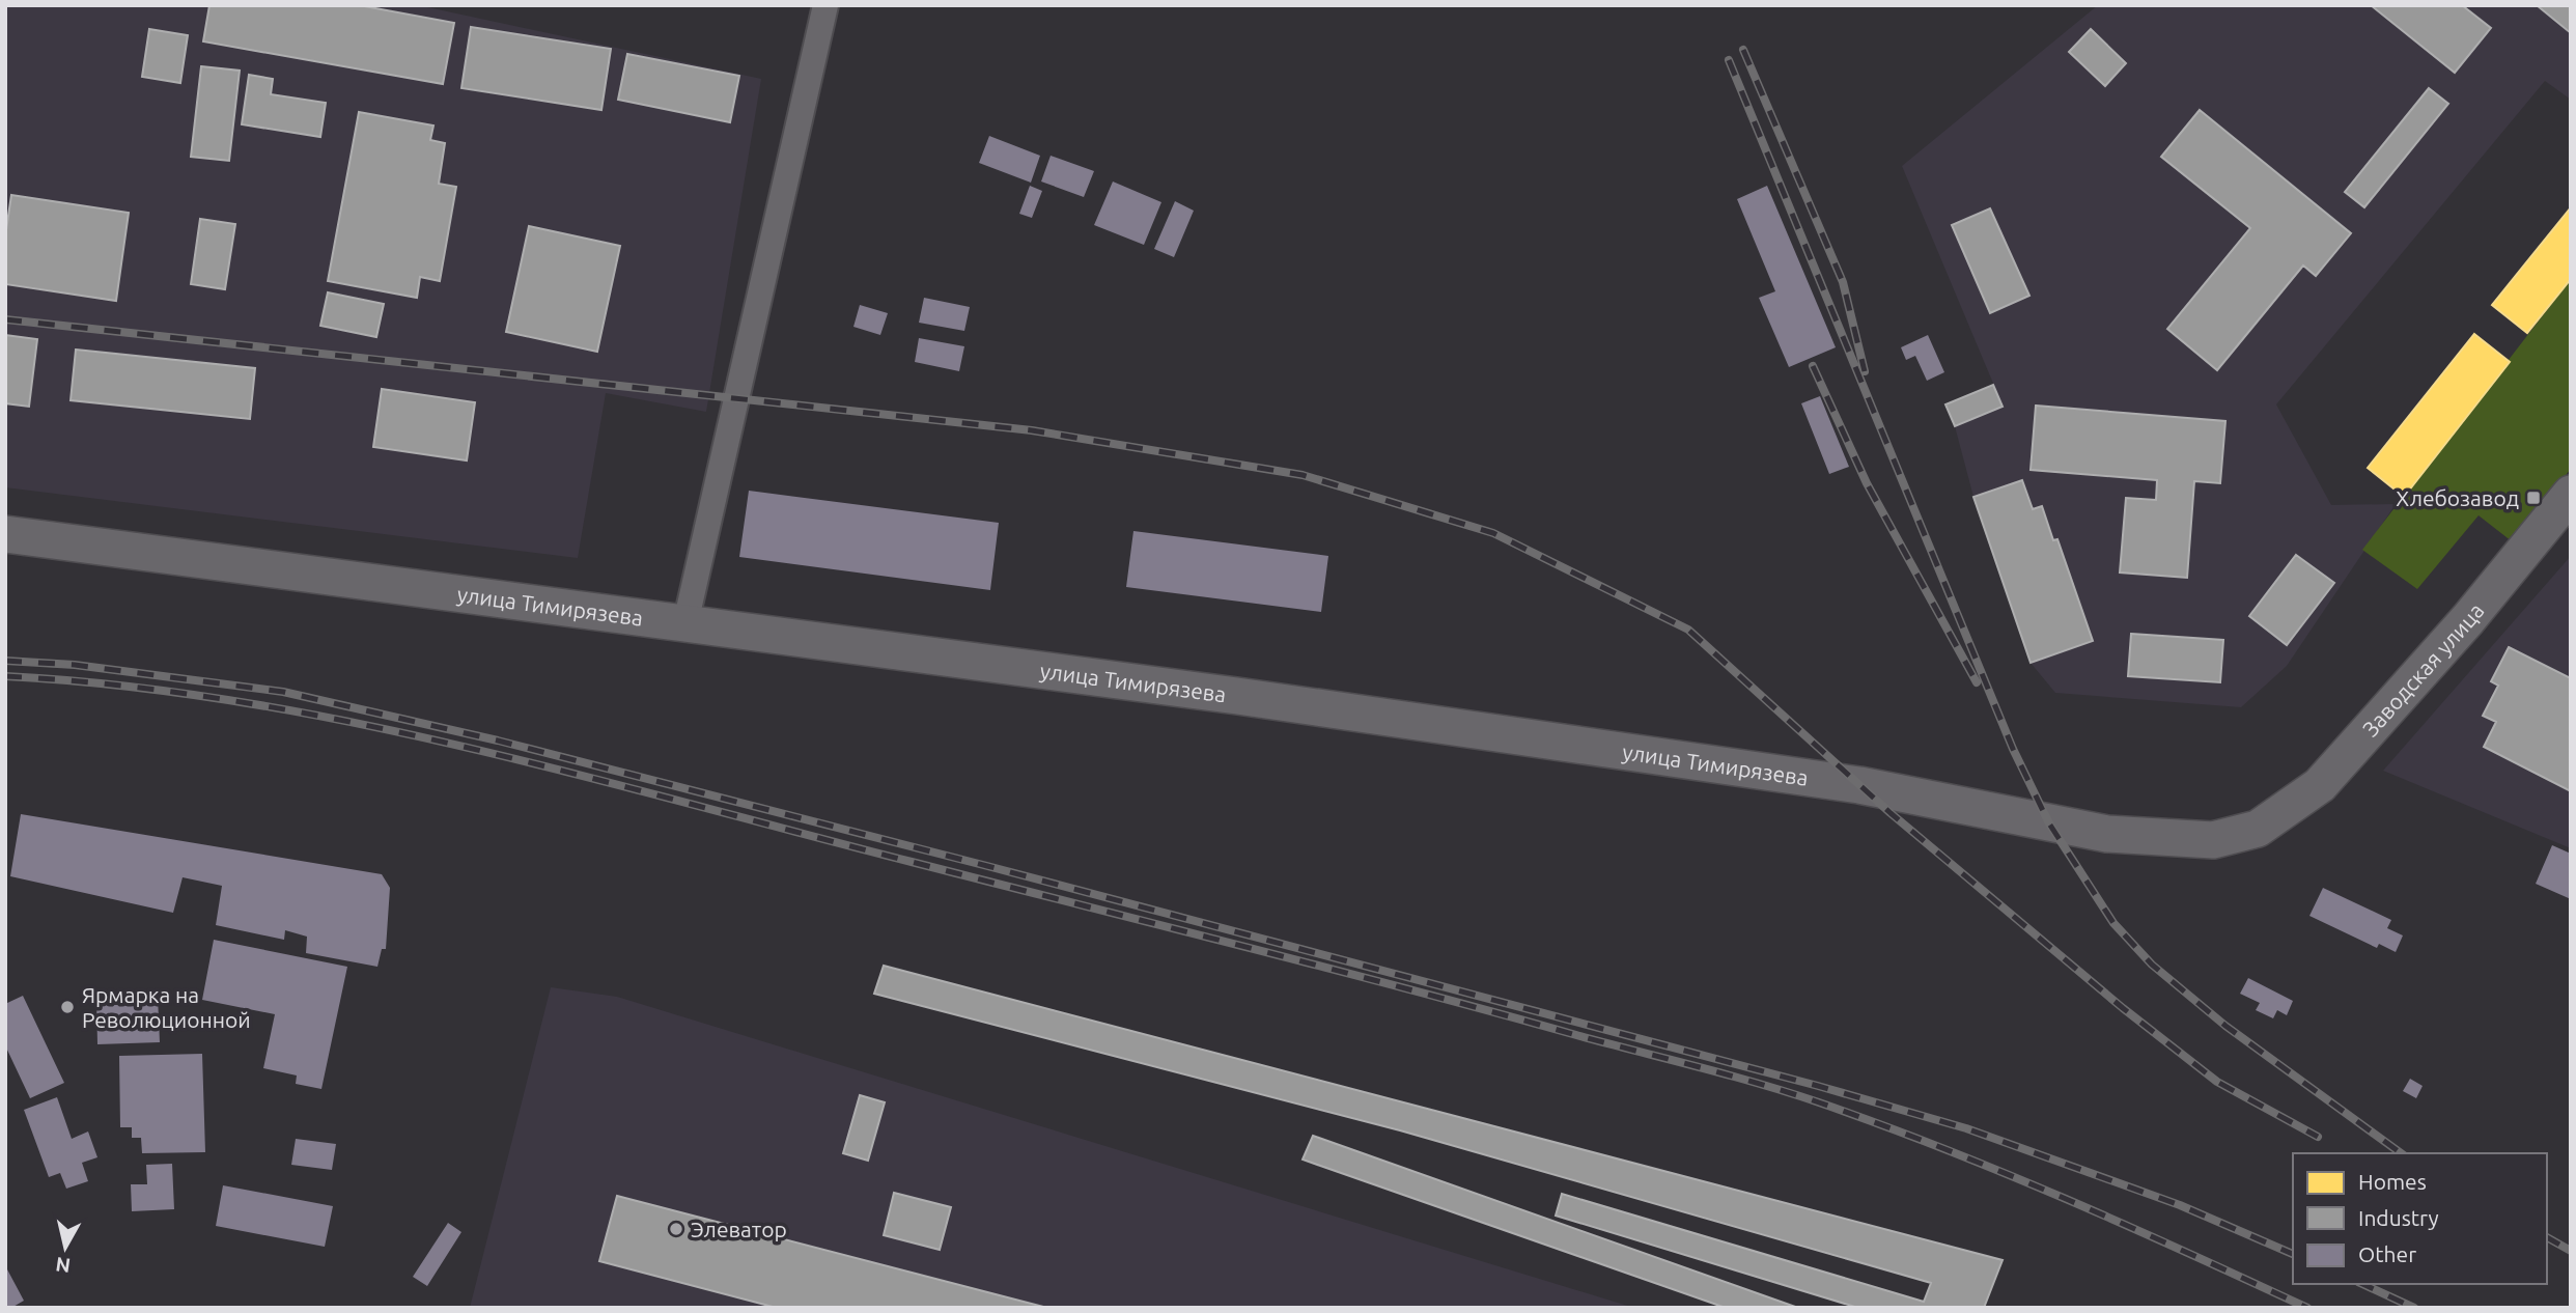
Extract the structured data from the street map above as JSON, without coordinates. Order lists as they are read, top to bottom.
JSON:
{
  "streets": {
    "main road": ["улица Тимирязева", "Заводская улица"]
  },
  "crossings": [
    ["улица Тимирязева", "Заводская улица"]
  ],
  "places": {
    "transit": ["Хлебозавод"],
    "other": ["Ярмарка на Революционной", "Элеватор"]
  },
  "legend": ["Homes", "Industry", "Other"],
  "north": "bottom"
}
